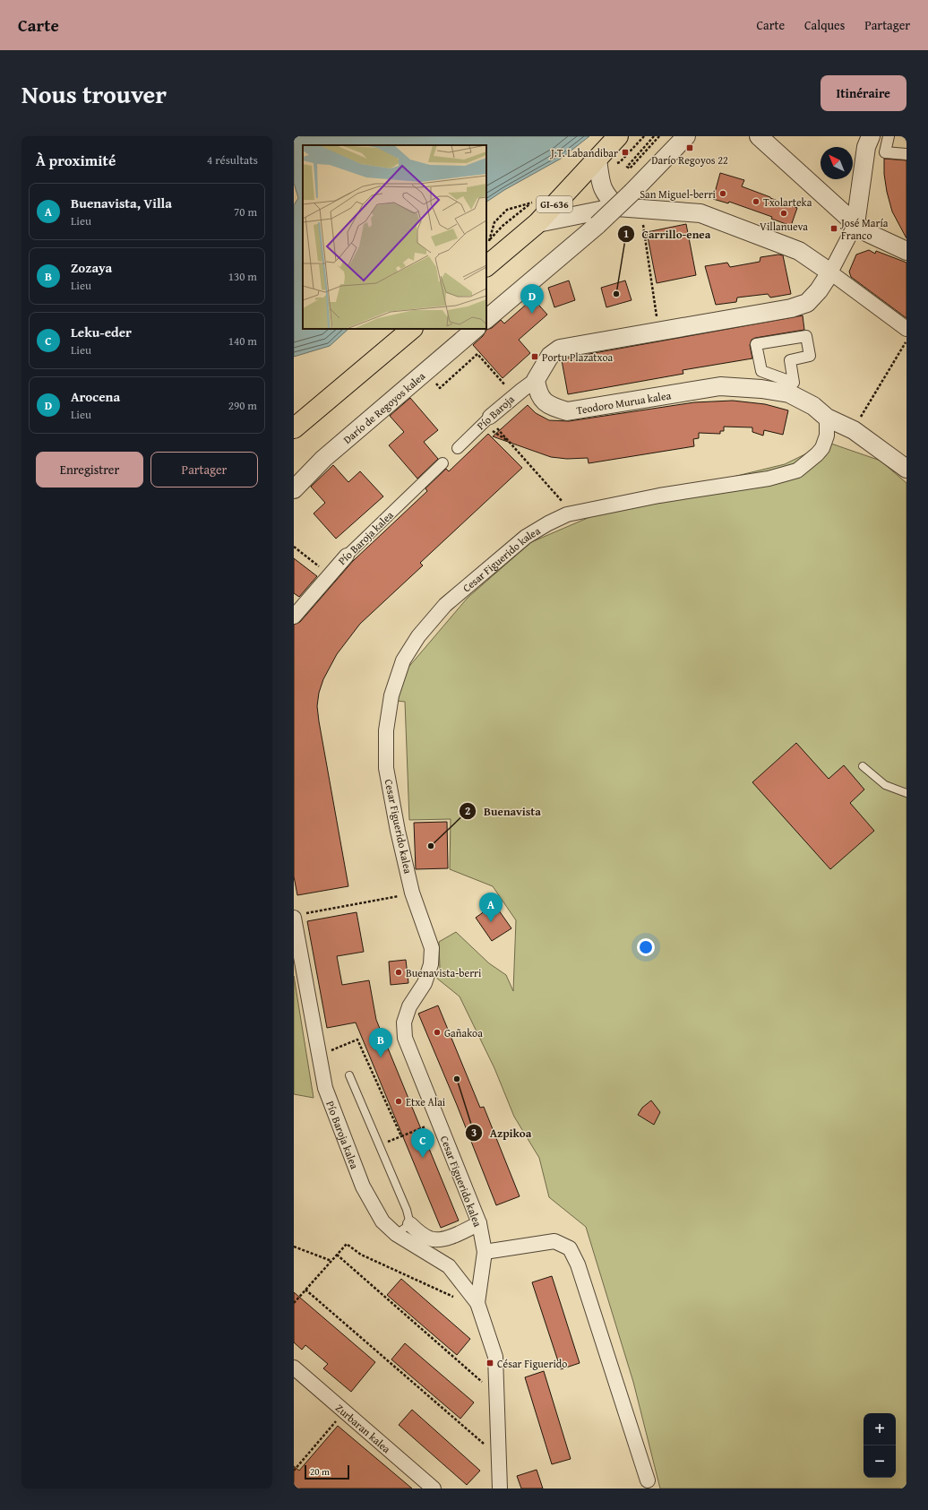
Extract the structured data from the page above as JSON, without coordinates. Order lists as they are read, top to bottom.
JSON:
{
  "streets": {
    "main road": ["GI-636"],
    "street": [
      "Teodoro Murua kalea",
      "Darío de Regoyos kalea",
      "Pío Baroja",
      "Pío Baroja kalea",
      "Cesar Figuerido kalea",
      "Zurbaran kalea"
    ]
  },
  "crossings": [
    ["Teodoro Murua kalea", "Pío Baroja"],
    ["Teodoro Murua kalea", "Cesar Figuerido kalea"],
    ["Pío Baroja kalea", "Cesar Figuerido kalea"]
  ],
  "places": {
    "transit": [
      "Darío Regoyos 22",
      "J.T. Labandibar",
      "José María Franco",
      "Portu Plazatxoa",
      "César Figuerido"
    ],
    "other": [
      "San Miguel-berri",
      "Txolarteka",
      "Villanueva",
      "Carrillo-enea",
      "Buenavista",
      "Buenavista-berri",
      "Gañakoa",
      "Azpikoa",
      "Etxe Alai"
    ]
  },
  "scale_bar": "20 m",
  "north": "top left",
  "page": {
    "header": "Carte",
    "nav": ["Carte", "Calques", "Partager"],
    "title": "Nous trouver",
    "buttons": [
      "Itinéraire",
      ["Enregistrer", "Partager"]
    ],
    "heading": ["À proximité", "4 résultats"],
    "list": [
      {
        "mark": "A",
        "name": "Buenavista, Villa",
        "note": "Lieu",
        "value": "70 m"
      },
      {
        "mark": "B",
        "name": "Zozaya",
        "note": "Lieu",
        "value": "130 m"
      },
      {
        "mark": "C",
        "name": "Leku-eder",
        "note": "Lieu",
        "value": "140 m"
      },
      {
        "mark": "D",
        "name": "Arocena",
        "note": "Lieu",
        "value": "290 m"
      }
    ],
    "pins": [
      "D",
      "A",
      "B",
      "C"
    ],
    "map_buttons": ["+", "−"],
    "scale": "20 m"
  }
}
